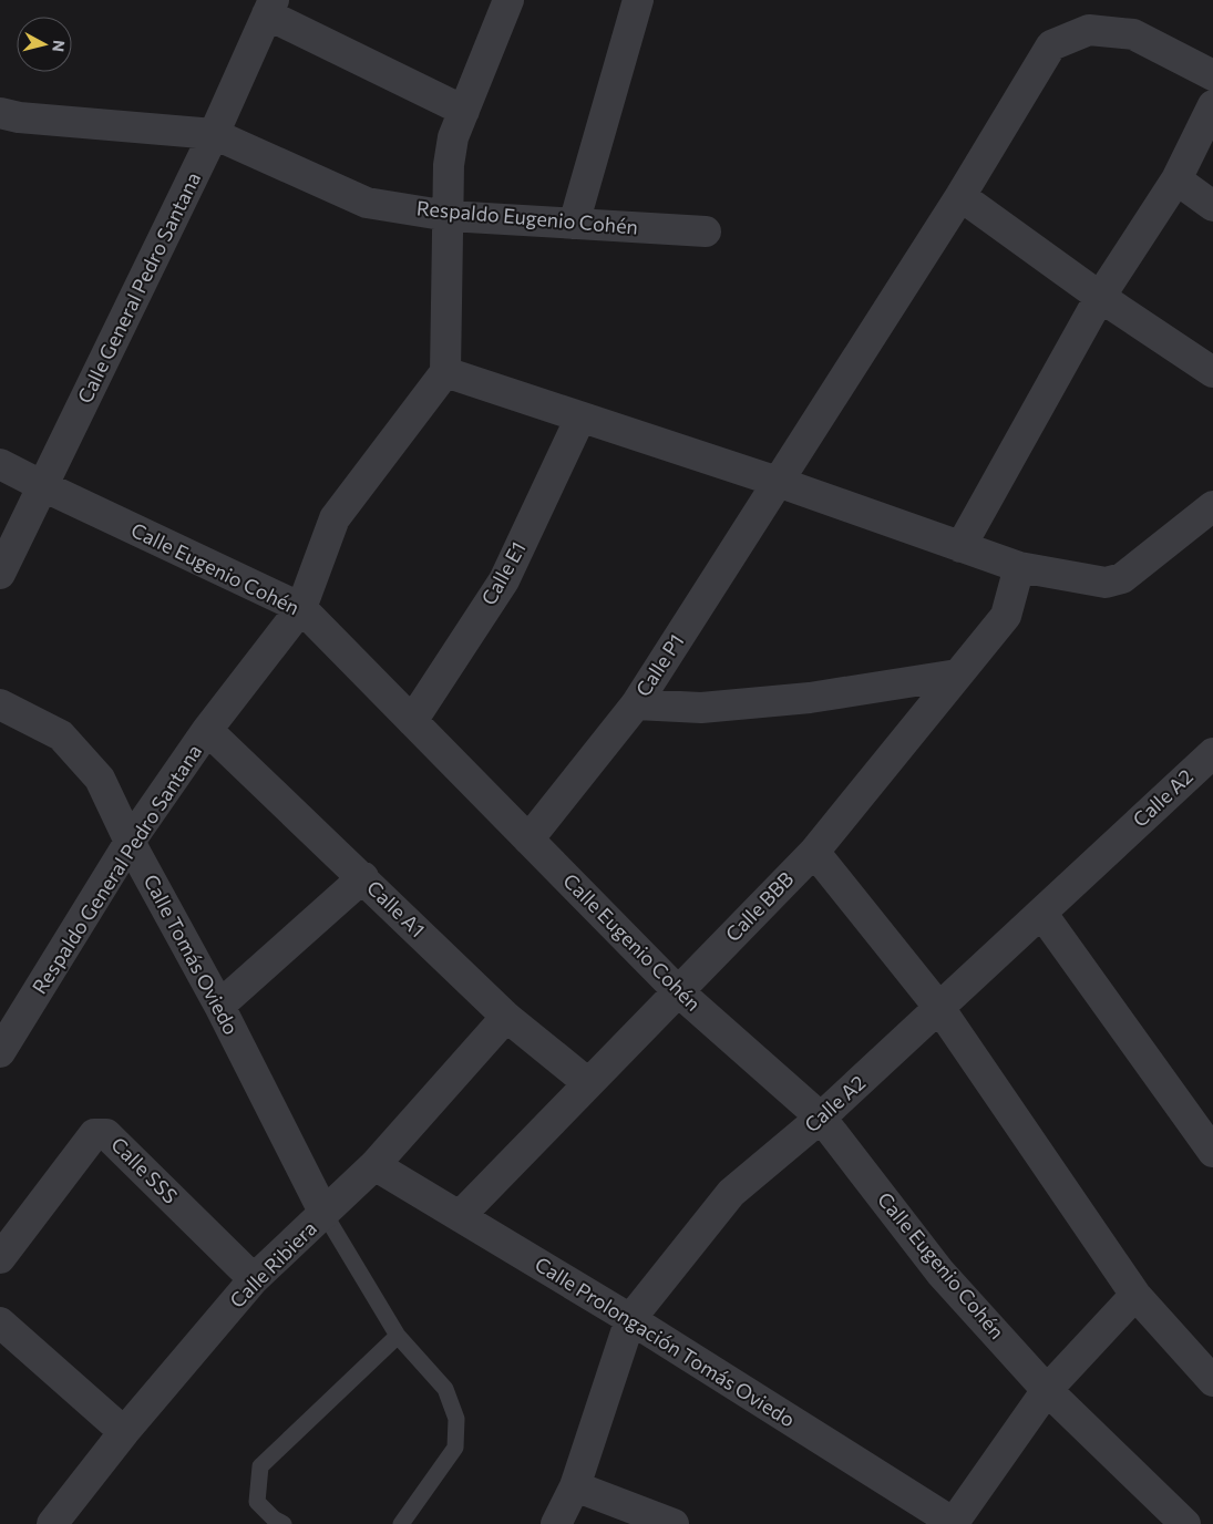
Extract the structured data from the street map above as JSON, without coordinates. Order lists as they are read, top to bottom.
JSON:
{
  "streets": {
    "street": [
      "Respaldo Eugenio Cohén",
      "Calle General Pedro Santana",
      "Calle Eugenio Cohén",
      "Calle E1",
      "Calle P1",
      "Calle A2",
      "Respaldo General Pedro Santana",
      "Calle BBB",
      "Calle A1",
      "Calle Tomás Oviedo",
      "Calle SSS",
      "Calle Ribiera",
      "Calle Prolongación Tomás Oviedo"
    ]
  },
  "crossings": [
    ["Respaldo Eugenio Cohén", "Calle General Pedro Santana"],
    ["Calle General Pedro Santana", "Calle Eugenio Cohén"],
    ["Calle Eugenio Cohén", "Calle E1"],
    ["Calle Eugenio Cohén", "Calle P1"],
    ["Calle Eugenio Cohén", "Calle A2"],
    ["Calle Eugenio Cohén", "Respaldo General Pedro Santana"],
    ["Calle Eugenio Cohén", "Calle BBB"],
    ["Calle A2", "Calle Prolongación Tomás Oviedo"],
    ["Respaldo General Pedro Santana", "Calle A1"],
    ["Respaldo General Pedro Santana", "Calle Tomás Oviedo"],
    ["Calle BBB", "Calle A1"],
    ["Calle BBB", "Calle Prolongación Tomás Oviedo"],
    ["Calle A1", "Calle Ribiera"],
    ["Calle Tomás Oviedo", "Calle Ribiera"],
    ["Calle SSS", "Calle Ribiera"],
    ["Calle Ribiera", "Calle Prolongación Tomás Oviedo"]
  ],
  "north": "right"
}
